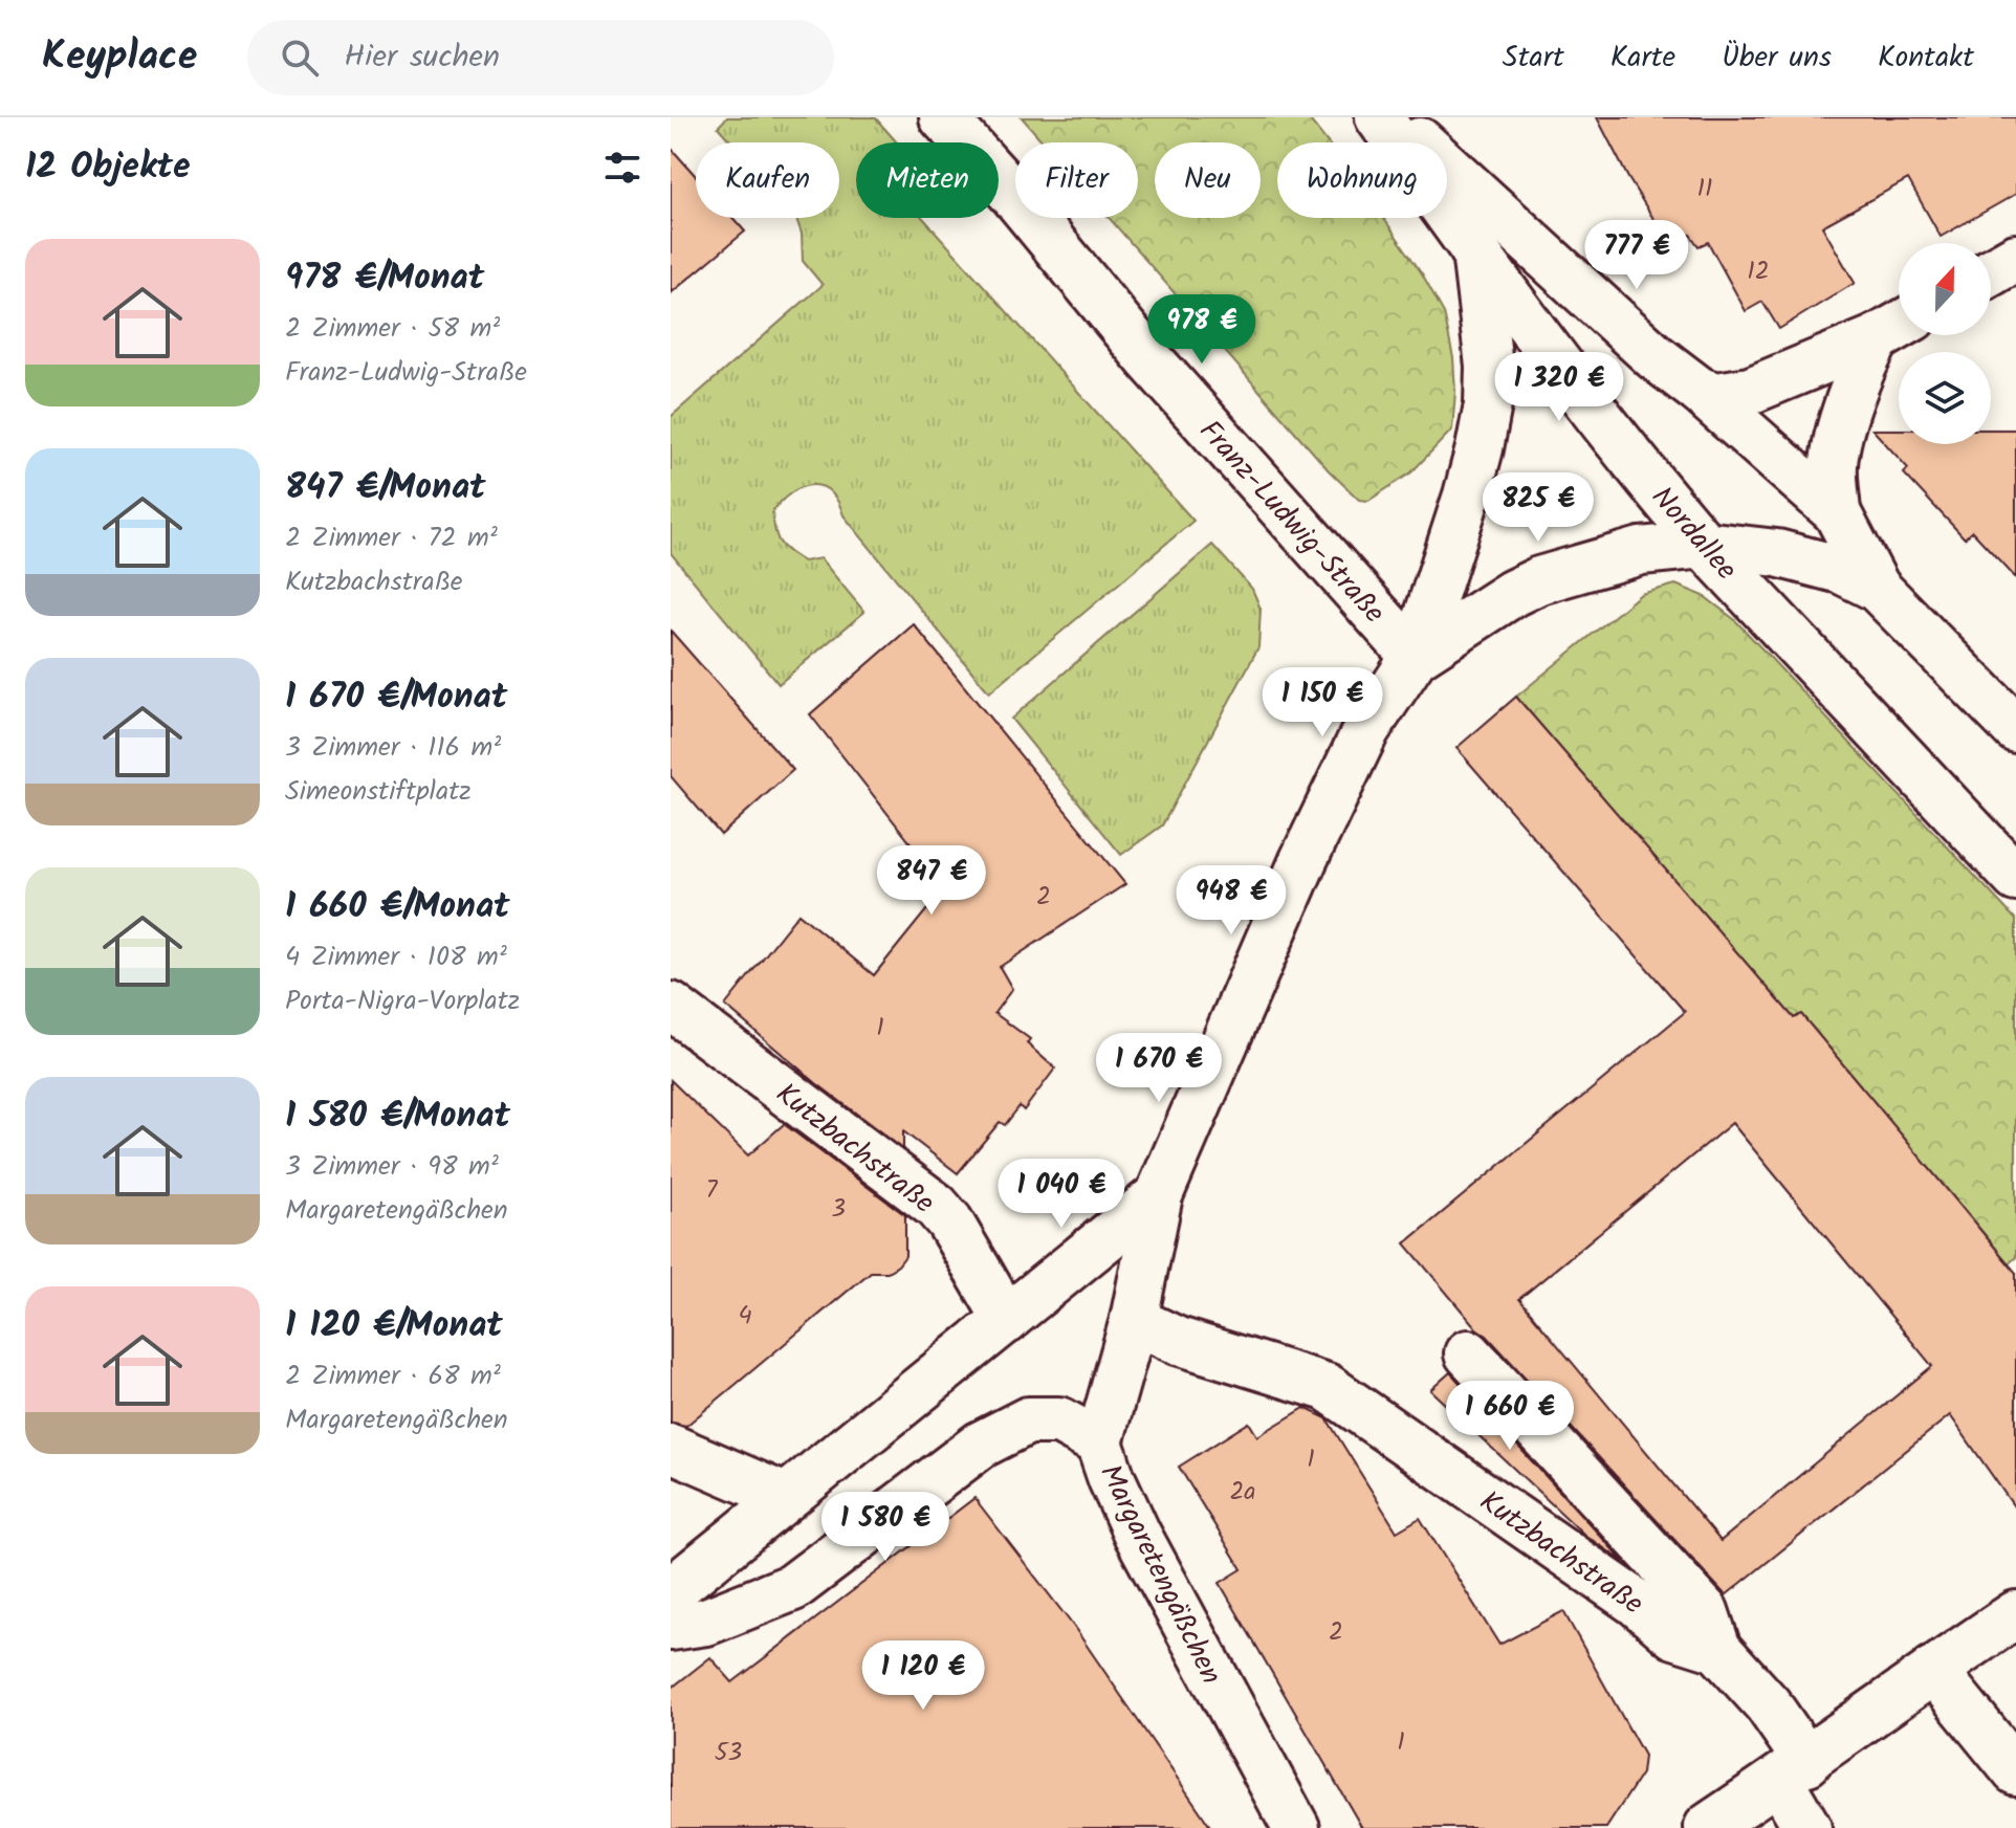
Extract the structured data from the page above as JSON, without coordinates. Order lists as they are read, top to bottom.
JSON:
{
  "streets": {
    "street": [
      "Franz-Ludwig-Straße",
      "Nordallee",
      "Kutzbachstraße",
      "Margaretengäßchen"
    ]
  },
  "house_numbers": [
    "11",
    "12",
    "2",
    "1",
    "7",
    "3",
    "4",
    "1",
    "2a",
    "2",
    "1",
    "53"
  ],
  "north": "top",
  "page": {
    "header": "Keyplace",
    "search": "Hier suchen",
    "nav": [
      "Start",
      "Karte",
      "Über uns",
      "Kontakt"
    ],
    "heading": "12 Objekte",
    "chip": [
      "Kaufen",
      "Mieten",
      "Filter",
      "Neu",
      "Wohnung"
    ],
    "list": [
      {
        "name": "978 €/Monat",
        "note": "2 Zimmer · 58 m² · Franz-Ludwig-Straße"
      },
      {
        "name": "847 €/Monat",
        "note": "2 Zimmer · 72 m² · Kutzbachstraße"
      },
      {
        "name": "1 670 €/Monat",
        "note": "3 Zimmer · 116 m² · Simeonstiftplatz"
      },
      {
        "name": "1 660 €/Monat",
        "note": "4 Zimmer · 108 m² · Porta-Nigra-Vorplatz"
      },
      {
        "name": "1 580 €/Monat",
        "note": "3 Zimmer · 98 m² · Margaretengäßchen"
      },
      {
        "name": "1 120 €/Monat",
        "note": "2 Zimmer · 68 m² · Margaretengäßchen"
      }
    ],
    "price": [
      "777 €",
      "978 €",
      "1 320 €",
      "825 €",
      "1 150 €",
      "847 €",
      "948 €",
      "1 670 €",
      "1 040 €",
      "1 660 €",
      "1 580 €",
      "1 120 €"
    ]
  }
}
